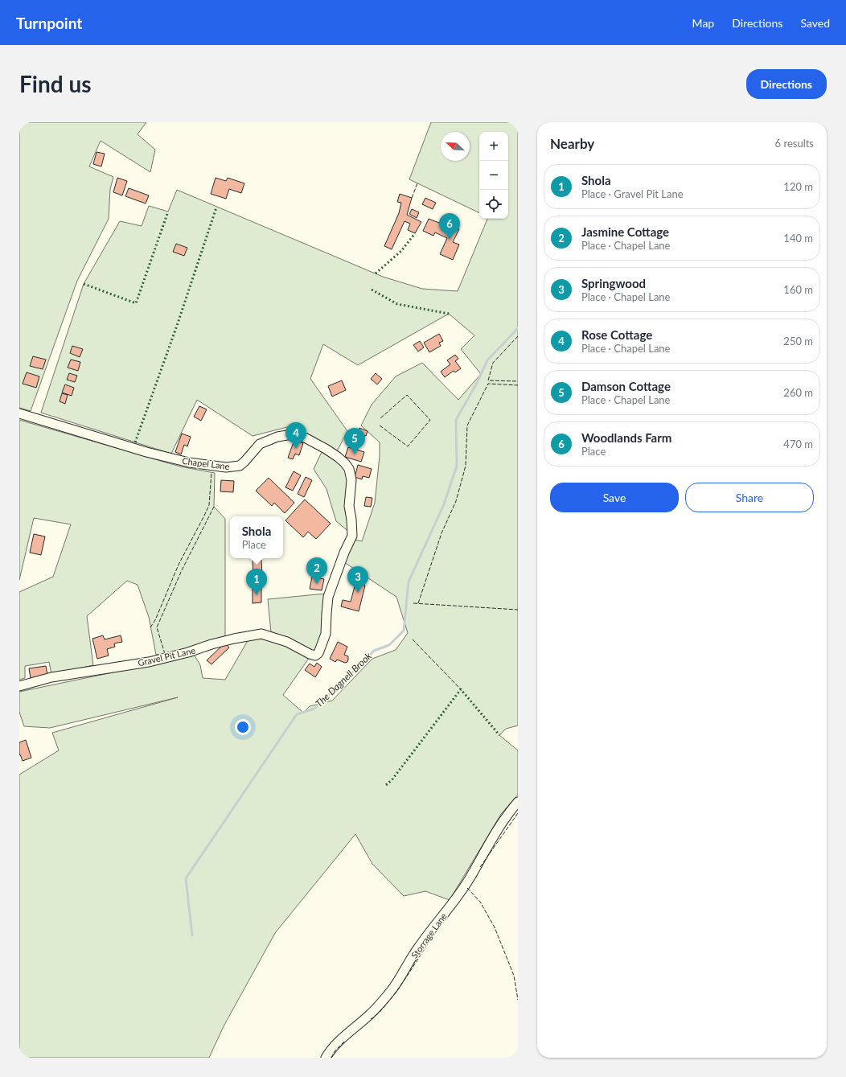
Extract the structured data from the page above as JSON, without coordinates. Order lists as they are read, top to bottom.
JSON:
{
  "streets": {
    "street": ["Chapel Lane", "Gravel Pit Lane", "Storrage Lane"]
  },
  "crossings": [
    ["Chapel Lane", "Gravel Pit Lane"]
  ],
  "water": ["The Dagnell Brook"],
  "north": "top left",
  "page": {
    "header": "Turnpoint",
    "nav": ["Map", "Directions", "Saved"],
    "buttons": [
      "Directions",
      ["Save", "Share"]
    ],
    "title": "Find us",
    "heading": ["Nearby", "6 results"],
    "map_buttons": ["+", "−"],
    "list": [
      {
        "mark": "1",
        "name": "Shola",
        "note": "Place · Gravel Pit Lane",
        "value": "120 m"
      },
      {
        "mark": "2",
        "name": "Jasmine Cottage",
        "note": "Place · Chapel Lane",
        "value": "140 m"
      },
      {
        "mark": "3",
        "name": "Springwood",
        "note": "Place · Chapel Lane",
        "value": "160 m"
      },
      {
        "mark": "4",
        "name": "Rose Cottage",
        "note": "Place · Chapel Lane",
        "value": "250 m"
      },
      {
        "mark": "5",
        "name": "Damson Cottage",
        "note": "Place · Chapel Lane",
        "value": "260 m"
      },
      {
        "mark": "6",
        "name": "Woodlands Farm",
        "note": "Place",
        "value": "470 m"
      }
    ],
    "pins": [
      "6",
      "4",
      "5",
      "2",
      "3",
      "1"
    ],
    "popup": ["Shola", "Place"]
  }
}
